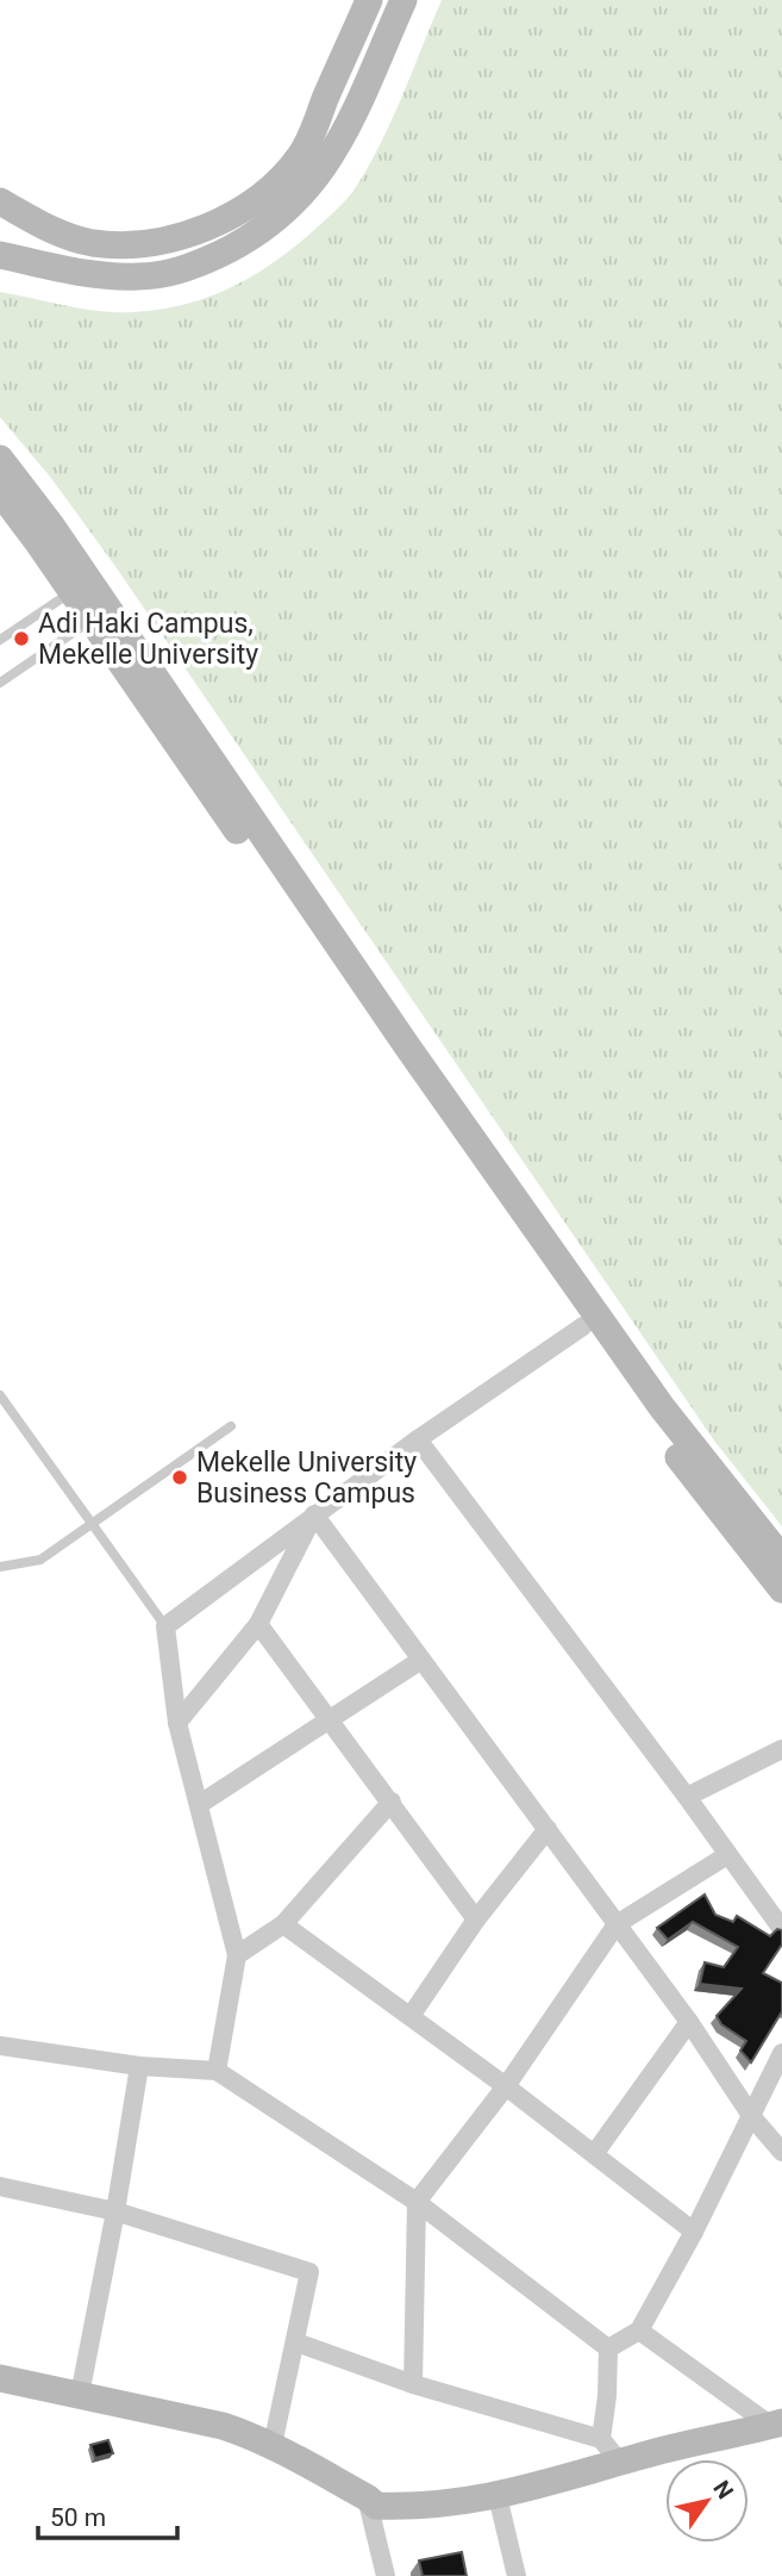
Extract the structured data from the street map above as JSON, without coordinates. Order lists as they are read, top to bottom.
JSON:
{
  "places": ["Adi Haki Campus, Mekelle University", "Mekelle University Business Campus"],
  "scale_bar": "50 m",
  "north": "top right"
}
